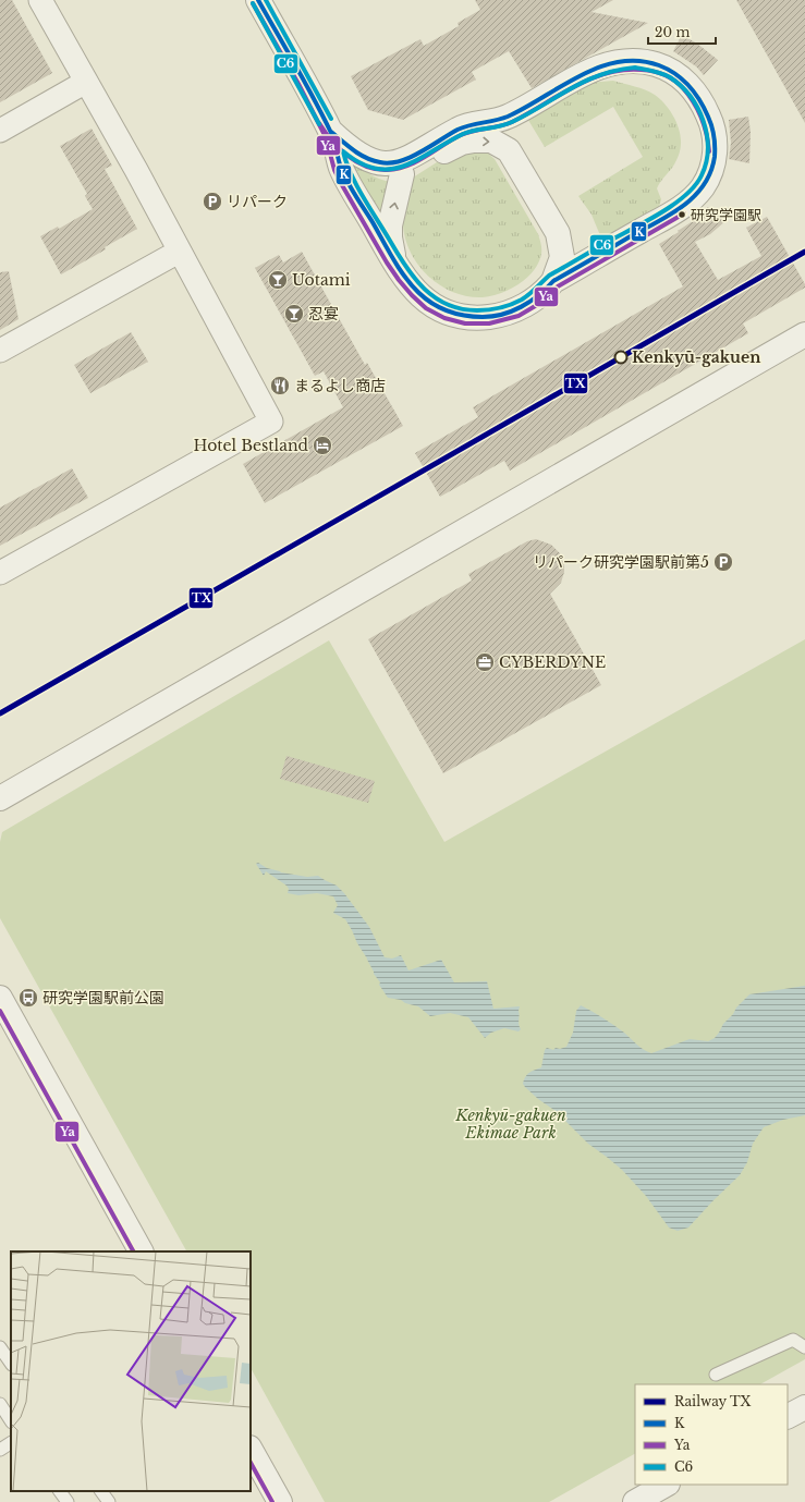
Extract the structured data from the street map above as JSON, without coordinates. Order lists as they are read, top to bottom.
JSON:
{
  "parks": ["Kenkyū-gakuen Ekimae Park"],
  "places": {
    "parking": ["リパーク", "リパーク研究学園駅前第5"],
    "other": ["研究学園駅", "Kenkyū-gakuen"],
    "bar": ["Uotami", "忍宴"],
    "restaurant": ["まるよし商店"],
    "hotel": ["Hotel Bestland"],
    "office": ["CYBERDYNE"],
    "bus stop": ["研究学園駅前公園"]
  },
  "lines": [
    "transit line K",
    "transit line C6",
    "transit line Ya",
    "rail line TX"
  ],
  "legend": [
    "Railway TX",
    "K",
    "Ya",
    "C6"
  ],
  "scale_bar": "20 m"
}
